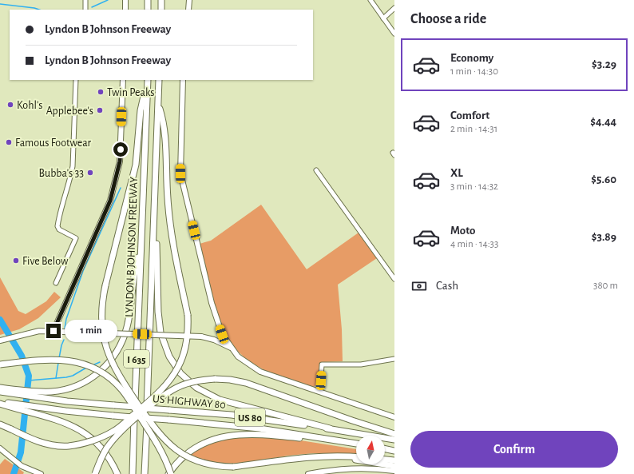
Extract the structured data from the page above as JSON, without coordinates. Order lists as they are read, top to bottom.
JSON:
{
  "streets": {
    "highway": [
      "LYNDON B JOHNSON FREEWAY",
      "I 635",
      "US HIGHWAY 80",
      "US 80"
    ]
  },
  "crossings": [
    ["US HIGHWAY 80", "US 80"]
  ],
  "places": [
    "Twin Peaks",
    "Kohl's",
    "Applebee's",
    "Famous Footwear",
    "Bubba's 33",
    "Five Below"
  ],
  "north": "top",
  "page": {
    "heading": "Choose a ride",
    "banner": ["Lyndon B Johnson Freeway", "Lyndon B Johnson Freeway"],
    "list": [
      {
        "name": "Economy",
        "note": "1 min · 14:30",
        "value": "$3.29"
      },
      {
        "name": "Comfort",
        "note": "2 min · 14:31",
        "value": "$4.44"
      },
      {
        "name": "XL",
        "note": "3 min · 14:32",
        "value": "$5.60"
      },
      {
        "name": "Moto",
        "note": "4 min · 14:33",
        "value": "$3.89"
      }
    ],
    "pay": ["Cash", "380 m"],
    "bubble": "1 min",
    "buttons": "Confirm"
  }
}
